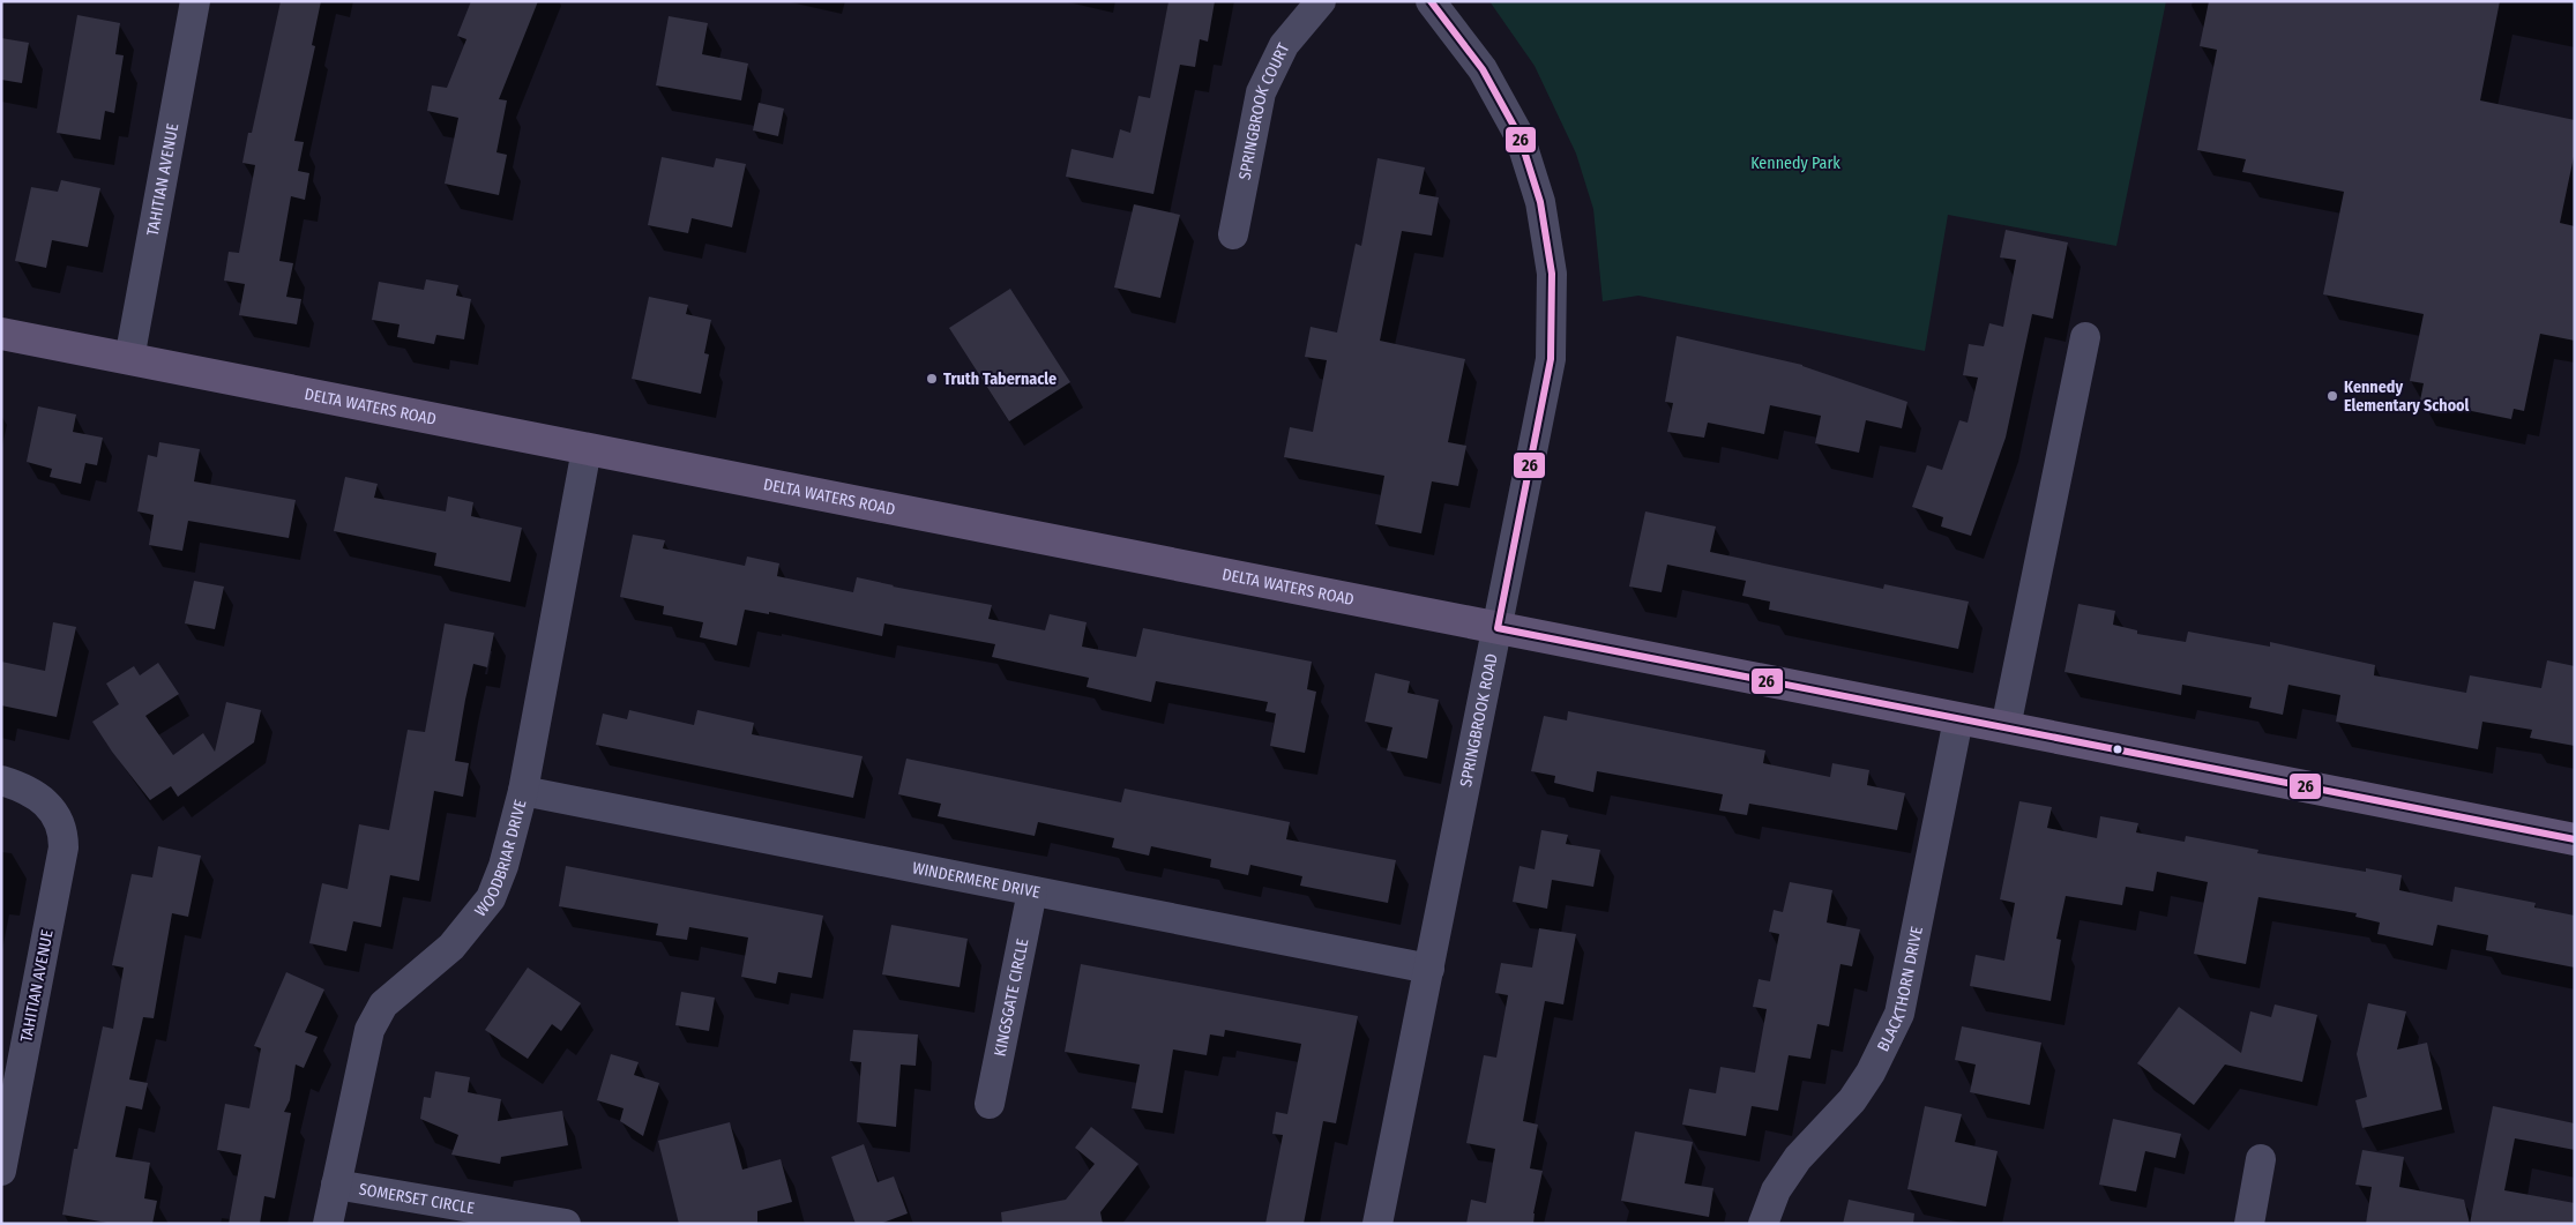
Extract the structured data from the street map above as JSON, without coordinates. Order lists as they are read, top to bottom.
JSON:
{
  "streets": {
    "main road": ["DELTA WATERS ROAD"],
    "street": [
      "SPRINGBROOK COURT",
      "TAHITIAN AVENUE",
      "SPRINGBROOK ROAD",
      "WOODBRIAR DRIVE",
      "WINDERMERE DRIVE",
      "BLACKTHORN DRIVE",
      "KINGSGATE CIRCLE",
      "SOMERSET CIRCLE"
    ]
  },
  "crossings": [
    ["TAHITIAN AVENUE", "DELTA WATERS ROAD"],
    ["DELTA WATERS ROAD", "SPRINGBROOK ROAD"],
    ["DELTA WATERS ROAD", "WOODBRIAR DRIVE"],
    ["DELTA WATERS ROAD", "BLACKTHORN DRIVE"],
    ["SPRINGBROOK ROAD", "WINDERMERE DRIVE"],
    ["WOODBRIAR DRIVE", "WINDERMERE DRIVE"],
    ["WOODBRIAR DRIVE", "SOMERSET CIRCLE"],
    ["WINDERMERE DRIVE", "KINGSGATE CIRCLE"]
  ],
  "parks": ["Kennedy Park"],
  "places": ["Truth Tabernacle", "Kennedy Elementary School"],
  "lines": ["transit line 26"]
}
